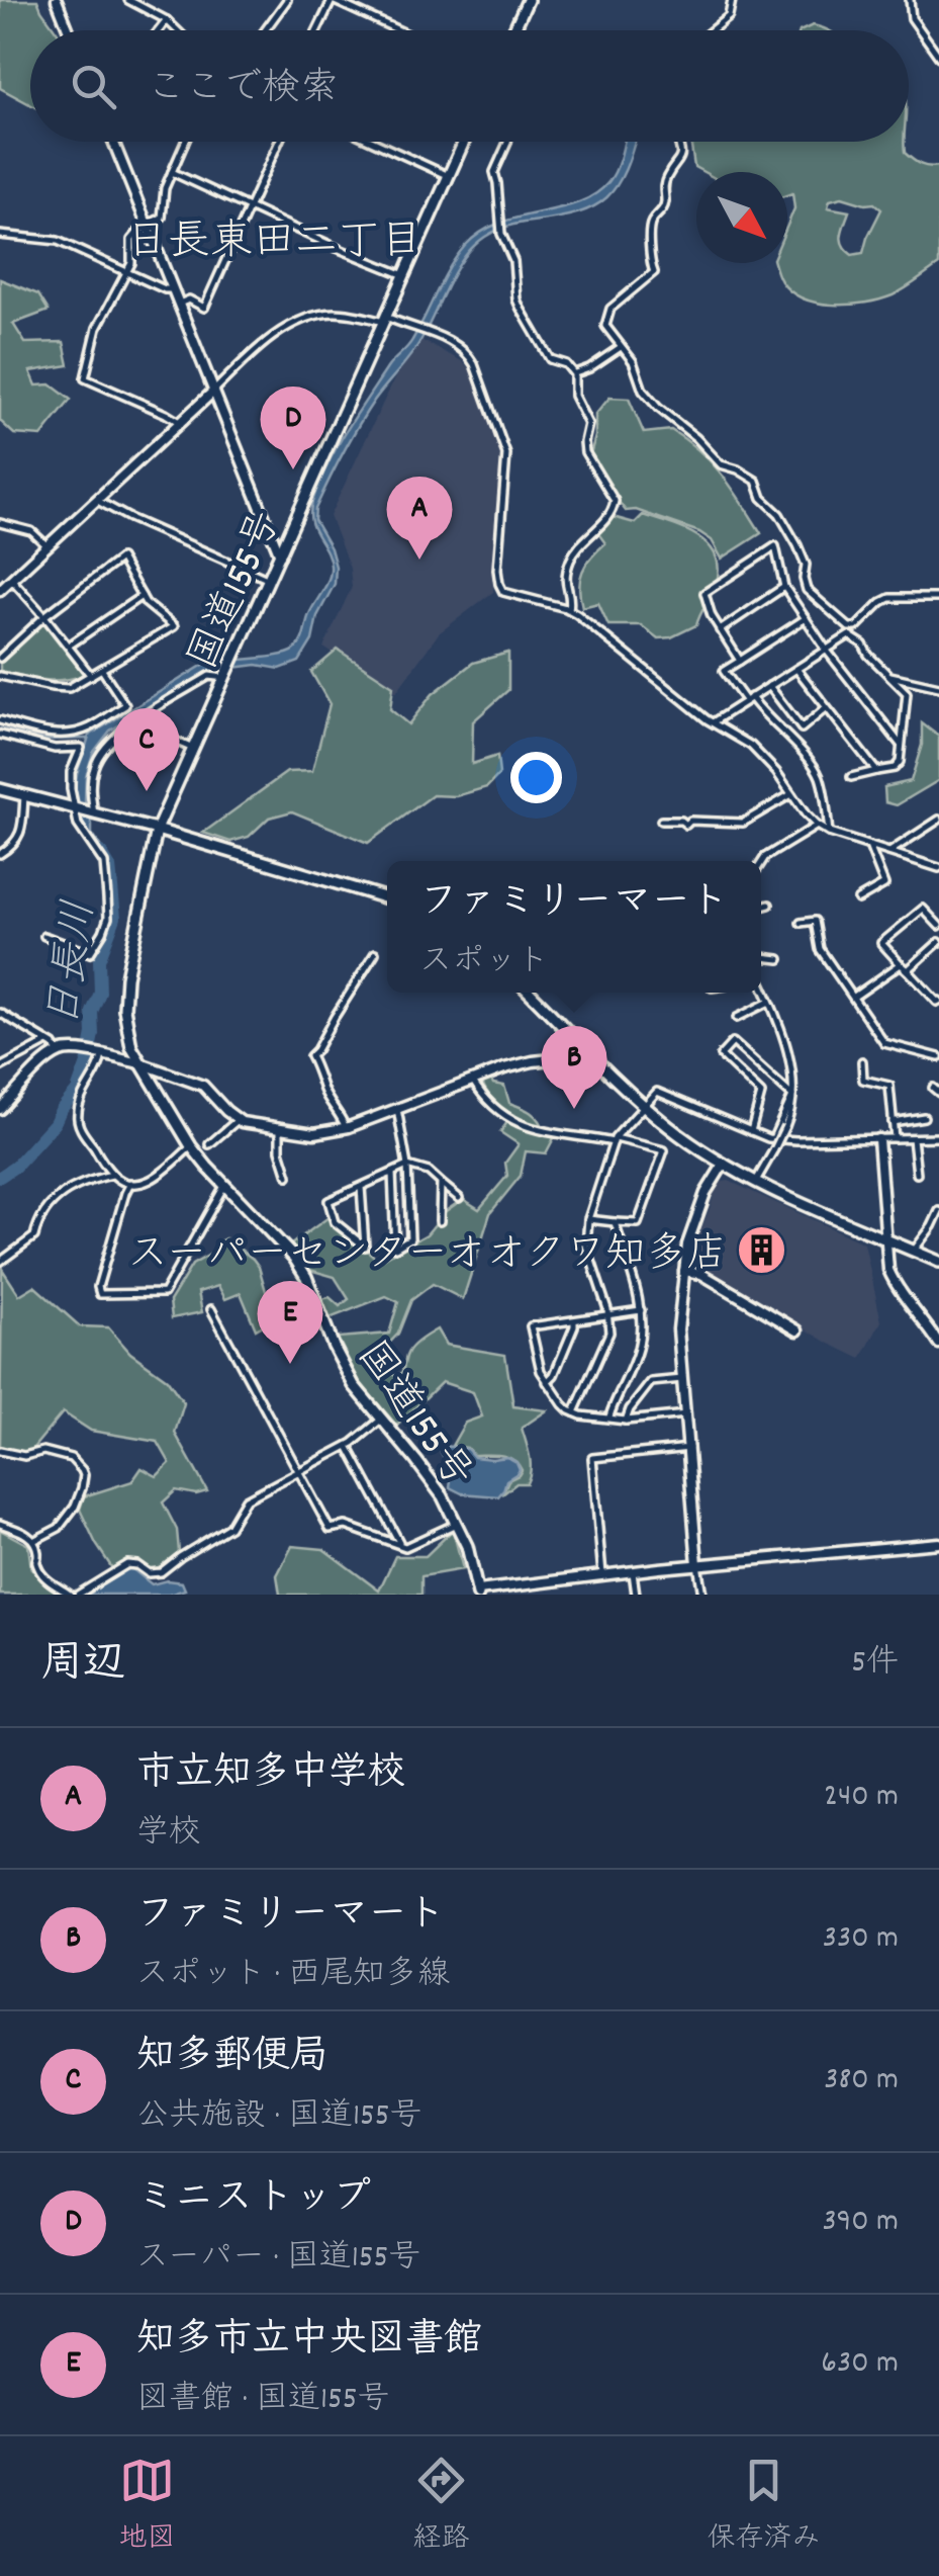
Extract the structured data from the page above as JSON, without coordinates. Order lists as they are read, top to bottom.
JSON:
{
  "streets": {
    "main road": ["国道155号"]
  },
  "districts": ["日長東田二丁目"],
  "water": ["日長川"],
  "places": {
    "building": ["スーパーセンターオオクワ知多店"]
  },
  "north": "bottom right",
  "page": {
    "search": "ここで検索",
    "pins": [
      "D",
      "A",
      "C",
      "B",
      "E"
    ],
    "popup": ["ファミリーマート", "スポット"],
    "heading": ["周辺", "5件"],
    "list": [
      {
        "mark": "A",
        "name": "市立知多中学校",
        "note": "学校",
        "value": "240 m"
      },
      {
        "mark": "B",
        "name": "ファミリーマート",
        "note": "スポット · 西尾知多線",
        "value": "330 m"
      },
      {
        "mark": "C",
        "name": "知多郵便局",
        "note": "公共施設 · 国道155号",
        "value": "380 m"
      },
      {
        "mark": "D",
        "name": "ミニストップ",
        "note": "スーパー · 国道155号",
        "value": "390 m"
      },
      {
        "mark": "E",
        "name": "知多市立中央図書館",
        "note": "図書館 · 国道155号",
        "value": "630 m"
      }
    ],
    "nav": ["地図", "経路", "保存済み"]
  }
}
